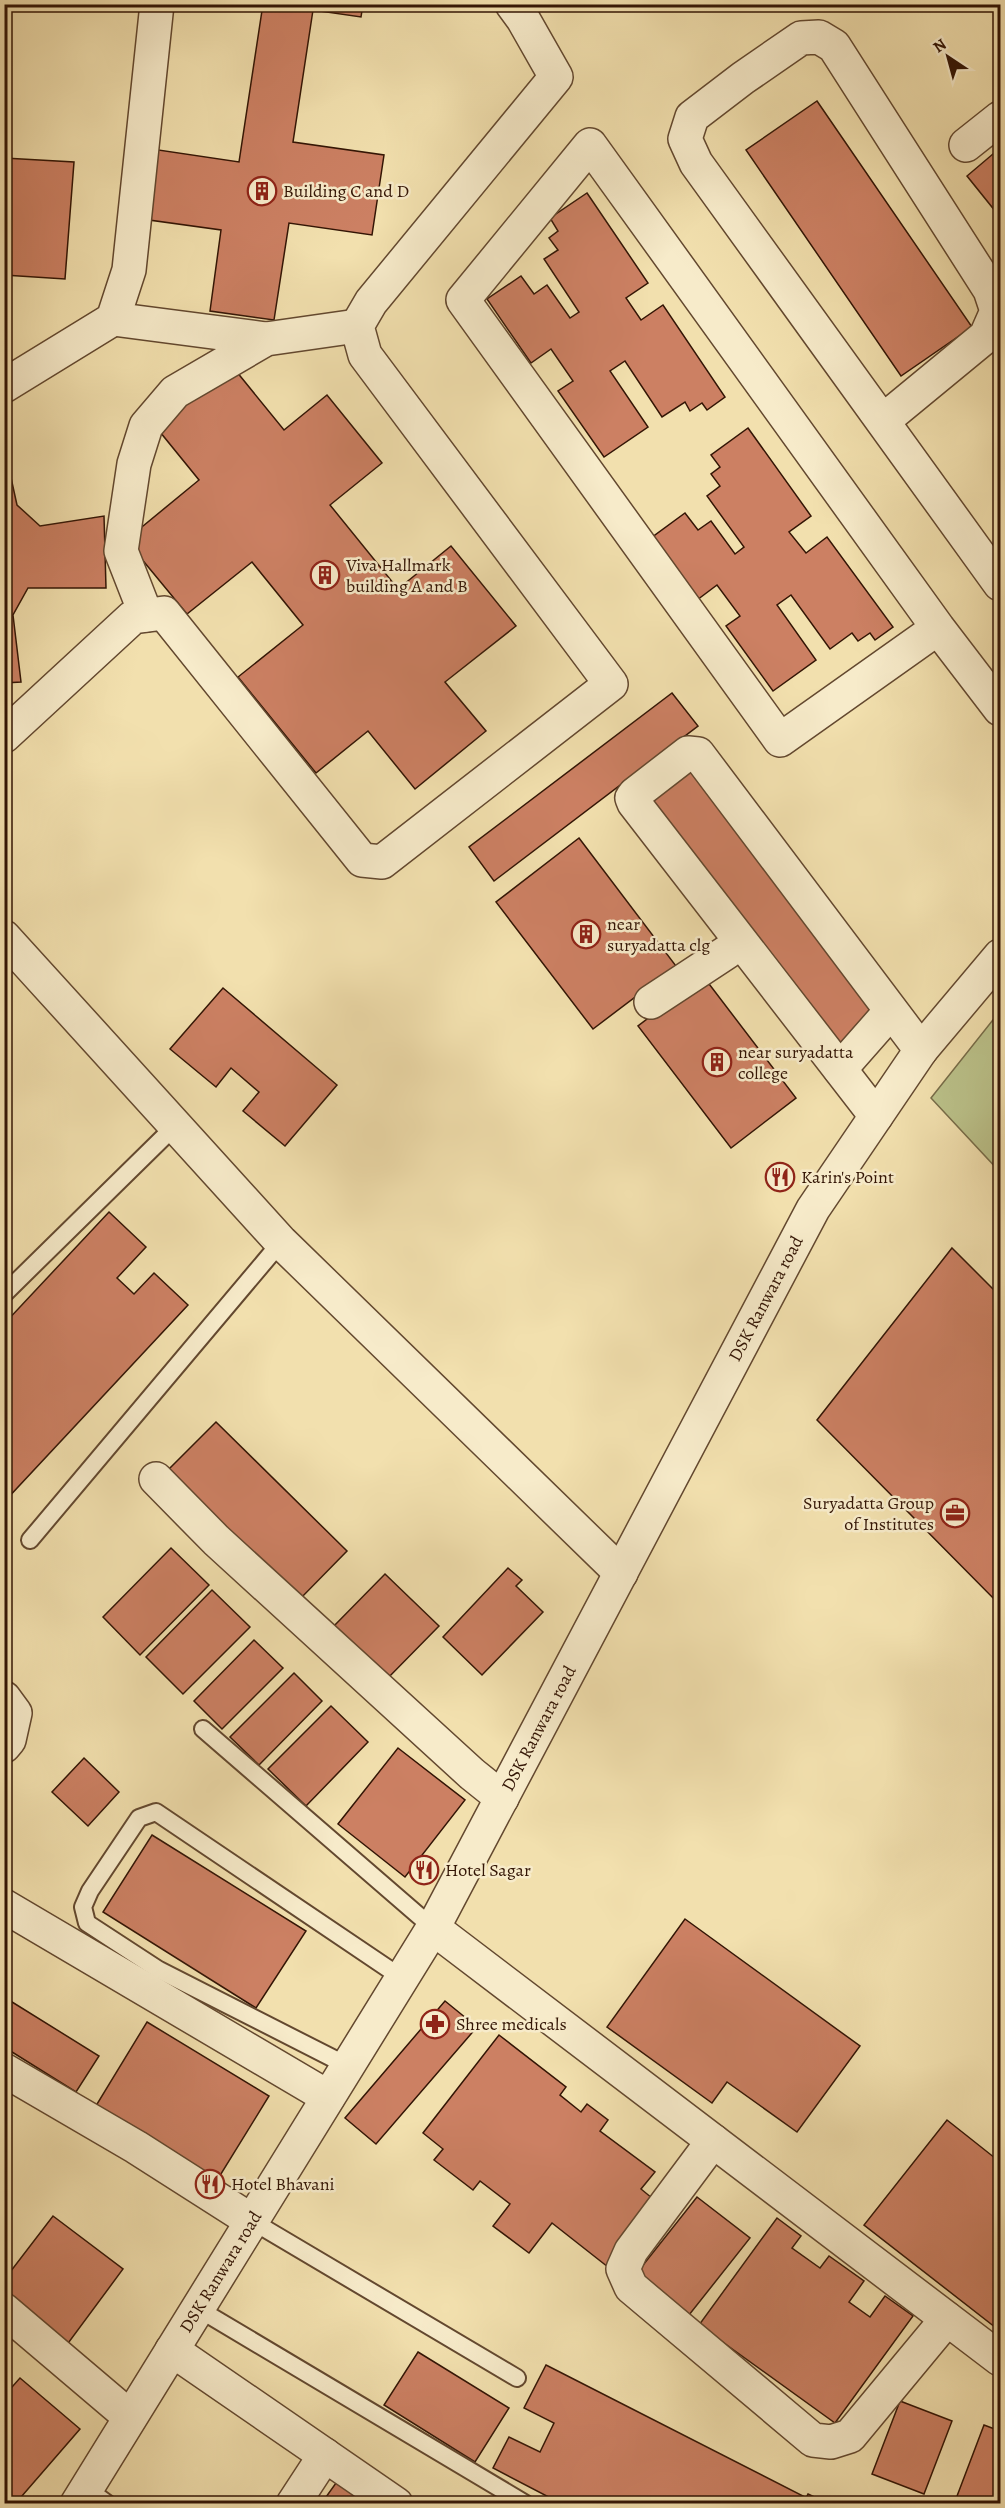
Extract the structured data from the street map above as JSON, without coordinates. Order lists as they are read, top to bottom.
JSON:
{
  "streets": {
    "street": ["DSK Ranwara road"]
  },
  "places": {
    "building": [
      "Building C and D",
      "Viva Hallmark building A and B",
      "near suryadatta clg",
      "near suryadatta college"
    ],
    "restaurant": ["Karin's Point", "Hotel Sagar", "Hotel Bhavani"],
    "office": ["Suryadatta Group of Institutes"],
    "pharmacy": ["Shree medicals"]
  },
  "north": "top left"
}
